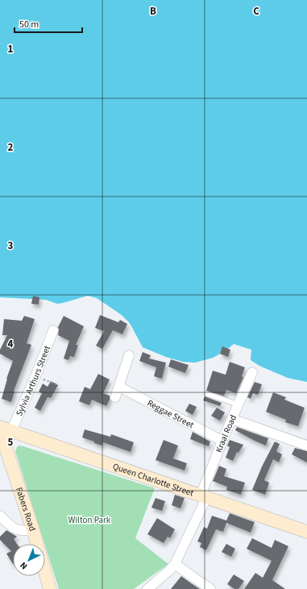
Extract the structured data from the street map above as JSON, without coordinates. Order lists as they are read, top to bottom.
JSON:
{
  "streets": {
    "main road": ["Queen Charlotte Street", "Fabers Road"],
    "street": ["Sylvia Arthurs Street", "Reggae Street", "Kraal Road"]
  },
  "crossings": [
    ["Sylvia Arthurs Street", "Queen Charlotte Street"],
    ["Sylvia Arthurs Street", "Fabers Road"],
    ["Reggae Street", "Kraal Road"],
    ["Kraal Road", "Queen Charlotte Street"],
    ["Queen Charlotte Street", "Fabers Road"]
  ],
  "parks": ["Wilton Park"],
  "scale_bar": "50 m",
  "north": "bottom left",
  "grid": {
    "columns": ["B", "C"],
    "rows": [
      "1",
      "2",
      "3",
      "4",
      "5"
    ]
  }
}
